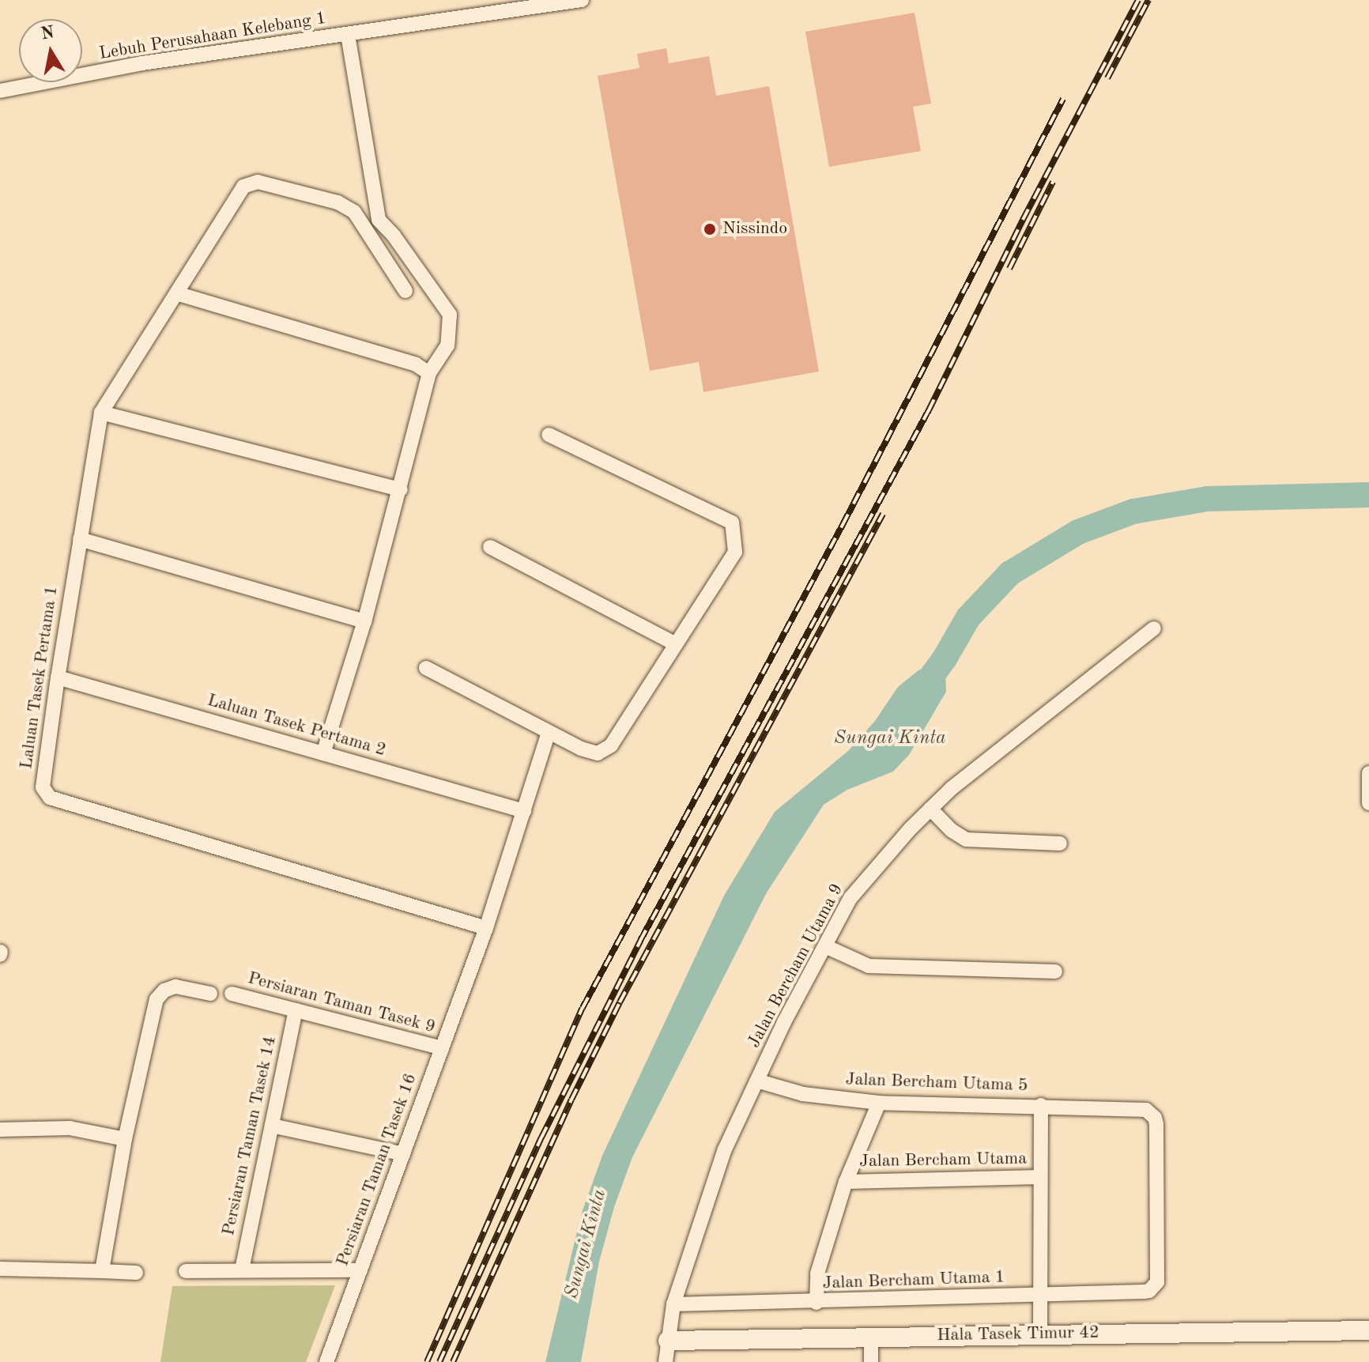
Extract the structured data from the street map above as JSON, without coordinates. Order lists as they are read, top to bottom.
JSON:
{
  "streets": {
    "street": [
      "Lebuh Perusahaan Kelebang 1",
      "Laluan Tasek Pertama 1",
      "Laluan Tasek Pertama 2",
      "Jalan Bercham Utama 9",
      "Persiaran Taman Tasek 9",
      "Jalan Bercham Utama 5",
      "Persiaran Taman Tasek 14",
      "Jalan Bercham Utama",
      "Persiaran Taman Tasek 16",
      "Jalan Bercham Utama 1",
      "Hala Tasek Timur 42"
    ]
  },
  "crossings": [
    ["Laluan Tasek Pertama 1", "Laluan Tasek Pertama 2"],
    ["Laluan Tasek Pertama 1", "Persiaran Taman Tasek 16"],
    ["Laluan Tasek Pertama 2", "Persiaran Taman Tasek 16"],
    ["Jalan Bercham Utama 9", "Jalan Bercham Utama 5"],
    ["Jalan Bercham Utama 9", "Jalan Bercham Utama 1"],
    ["Jalan Bercham Utama 9", "Hala Tasek Timur 42"],
    ["Persiaran Taman Tasek 9", "Persiaran Taman Tasek 14"],
    ["Persiaran Taman Tasek 9", "Persiaran Taman Tasek 16"],
    ["Jalan Bercham Utama 5", "Jalan Bercham Utama 1"]
  ],
  "water": ["Sungai Kinta"],
  "places": ["Nissindo"],
  "north": "top"
}
